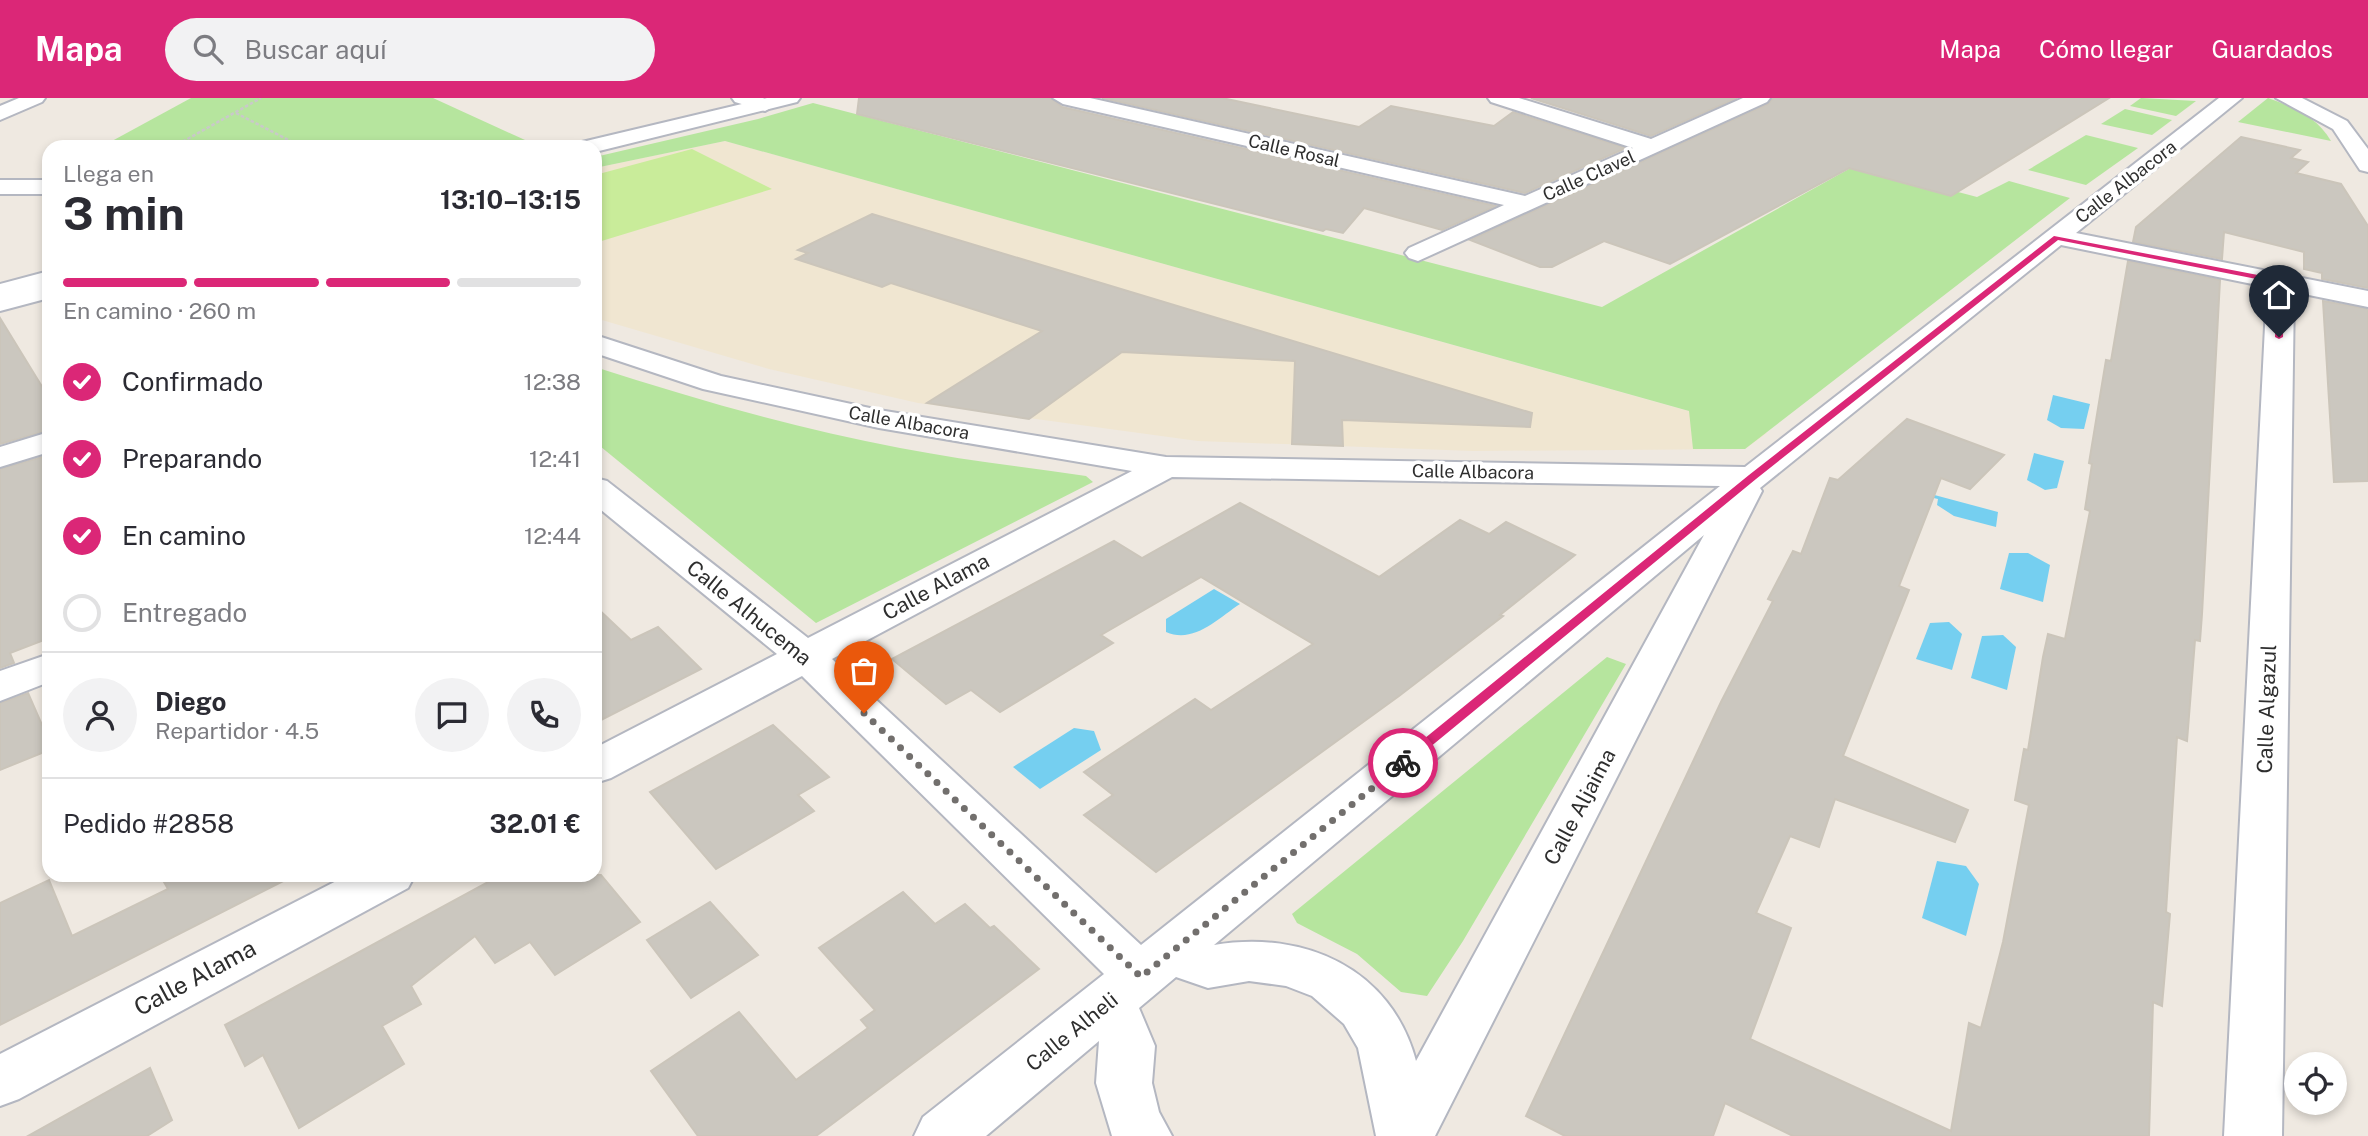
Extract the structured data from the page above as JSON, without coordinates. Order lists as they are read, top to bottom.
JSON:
{
  "streets": {
    "street": [
      "Calle Rosal",
      "Calle Clavel",
      "Calle Albacora",
      "Calle Alama",
      "Calle Alhucema",
      "Calle Algazul",
      "Calle Aljaima",
      "Calle Alheli"
    ]
  },
  "crossings": [
    ["Calle Rosal", "Calle Clavel"],
    ["Calle Albacora", "Calle Alama"],
    ["Calle Albacora", "Calle Aljaima"],
    ["Calle Albacora", "Calle Alheli"],
    ["Calle Alama", "Calle Alhucema"],
    ["Calle Alhucema", "Calle Alheli"],
    ["Calle Aljaima", "Calle Alheli"]
  ],
  "page": {
    "header": "Mapa",
    "search": "Buscar aquí",
    "nav": ["Mapa", "Cómo llegar", "Guardados"],
    "heading": ["3 min", "Llega en", "13:10–13:15"],
    "panel": [
      "Diego",
      "Repartidor · 4.5",
      "Pedido #2858",
      "32.01 €"
    ],
    "bar": "En camino · 260 m",
    "list": [
      ["Confirmado", "12:38"],
      ["Preparando", "12:41"],
      ["En camino", "12:44"],
      "Entregado"
    ]
  }
}
